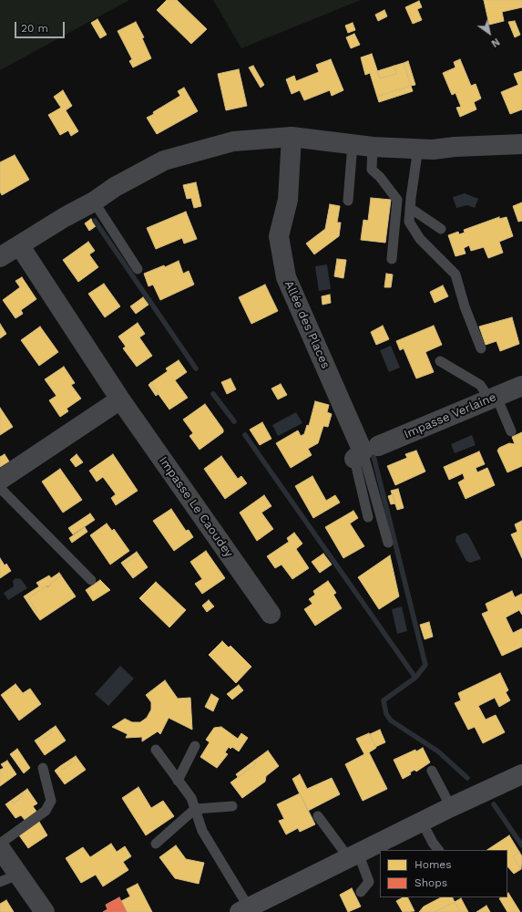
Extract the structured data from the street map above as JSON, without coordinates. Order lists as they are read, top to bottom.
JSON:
{
  "streets": {
    "street": ["Allée des Places", "Impasse Verlaine", "Impasse Le Caoudey"]
  },
  "crossings": [
    ["Allée des Places", "Impasse Verlaine"]
  ],
  "legend": ["Homes", "Shops"],
  "scale_bar": "20 m",
  "north": "bottom right"
}
